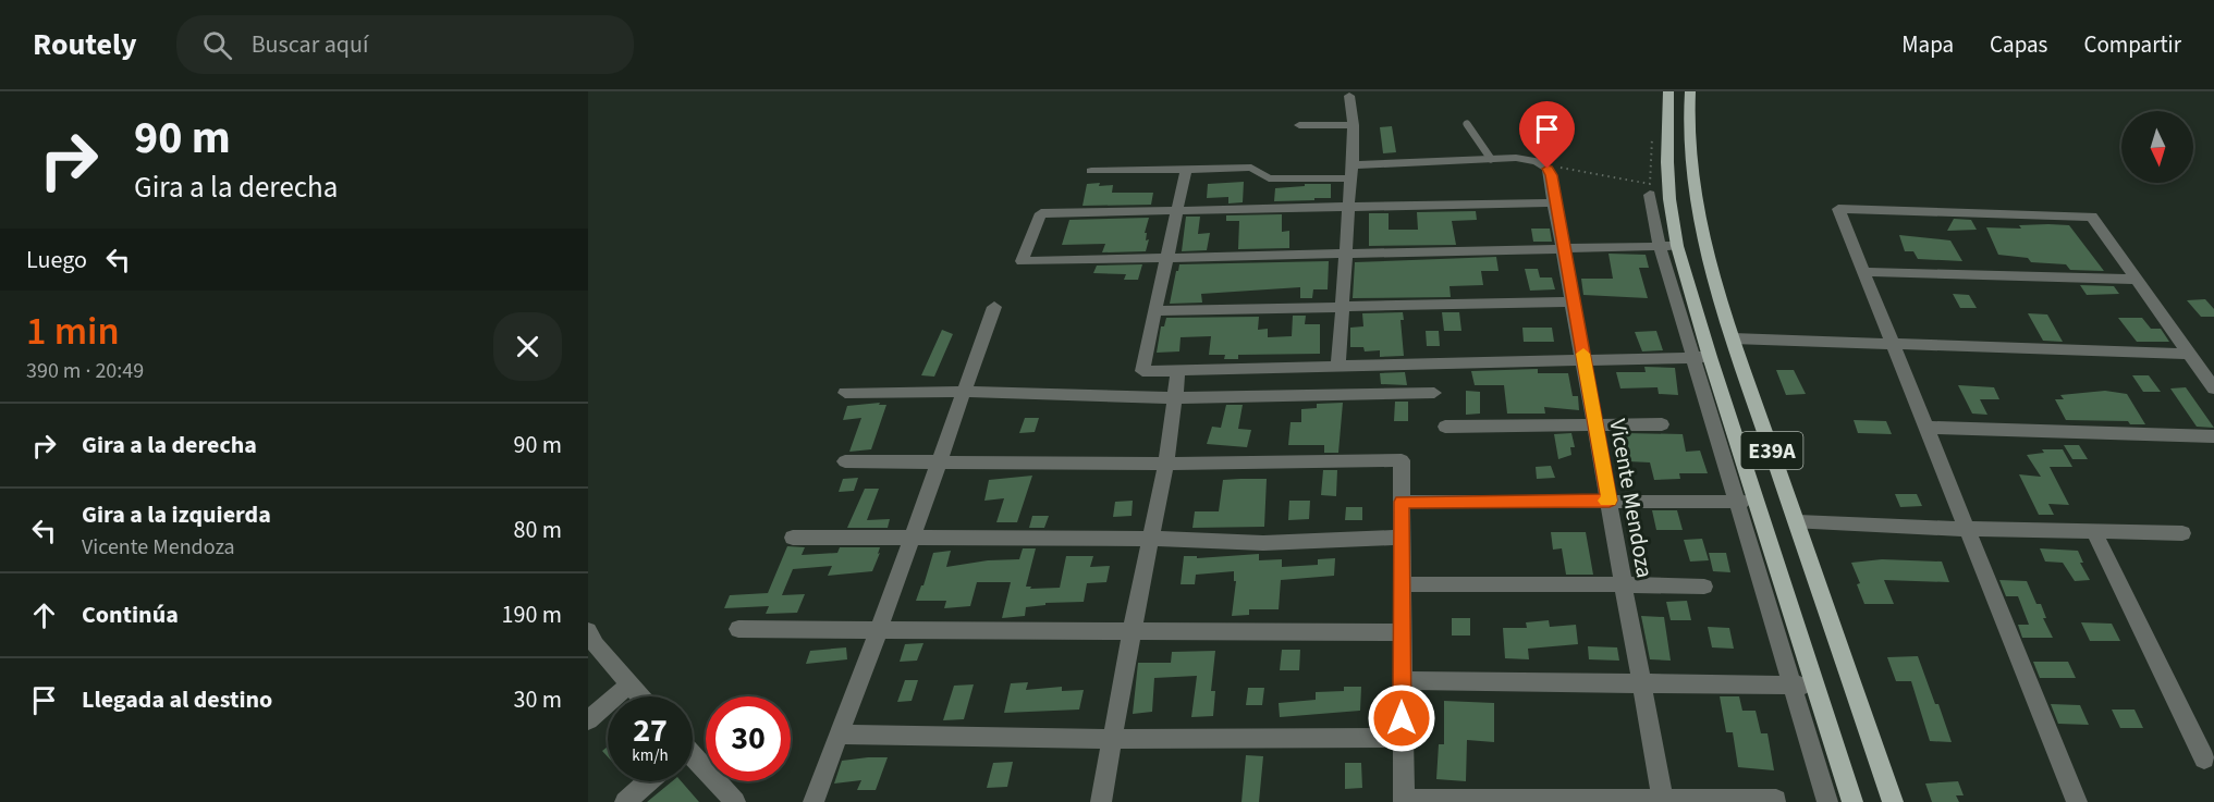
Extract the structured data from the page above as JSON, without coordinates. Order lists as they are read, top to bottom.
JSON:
{
  "streets": {
    "main road": ["E39A"],
    "street": ["Vicente Mendoza"]
  },
  "north": "bottom",
  "page": {
    "header": "Routely",
    "search": "Buscar aquí",
    "nav": ["Mapa", "Capas", "Compartir"],
    "turn": ["90 m", "Gira a la derecha"],
    "then": "Luego",
    "heading": ["1 min", "390 m · 20:49"],
    "list": [
      {
        "name": "Gira a la derecha",
        "value": "90 m"
      },
      {
        "name": "Gira a la izquierda",
        "note": "Vicente Mendoza",
        "value": "80 m"
      },
      {
        "name": "Continúa",
        "value": "190 m"
      },
      {
        "name": "Llegada al destino",
        "value": "30 m"
      }
    ],
    "speed": "27 km/h",
    "limit": "30"
  }
}
